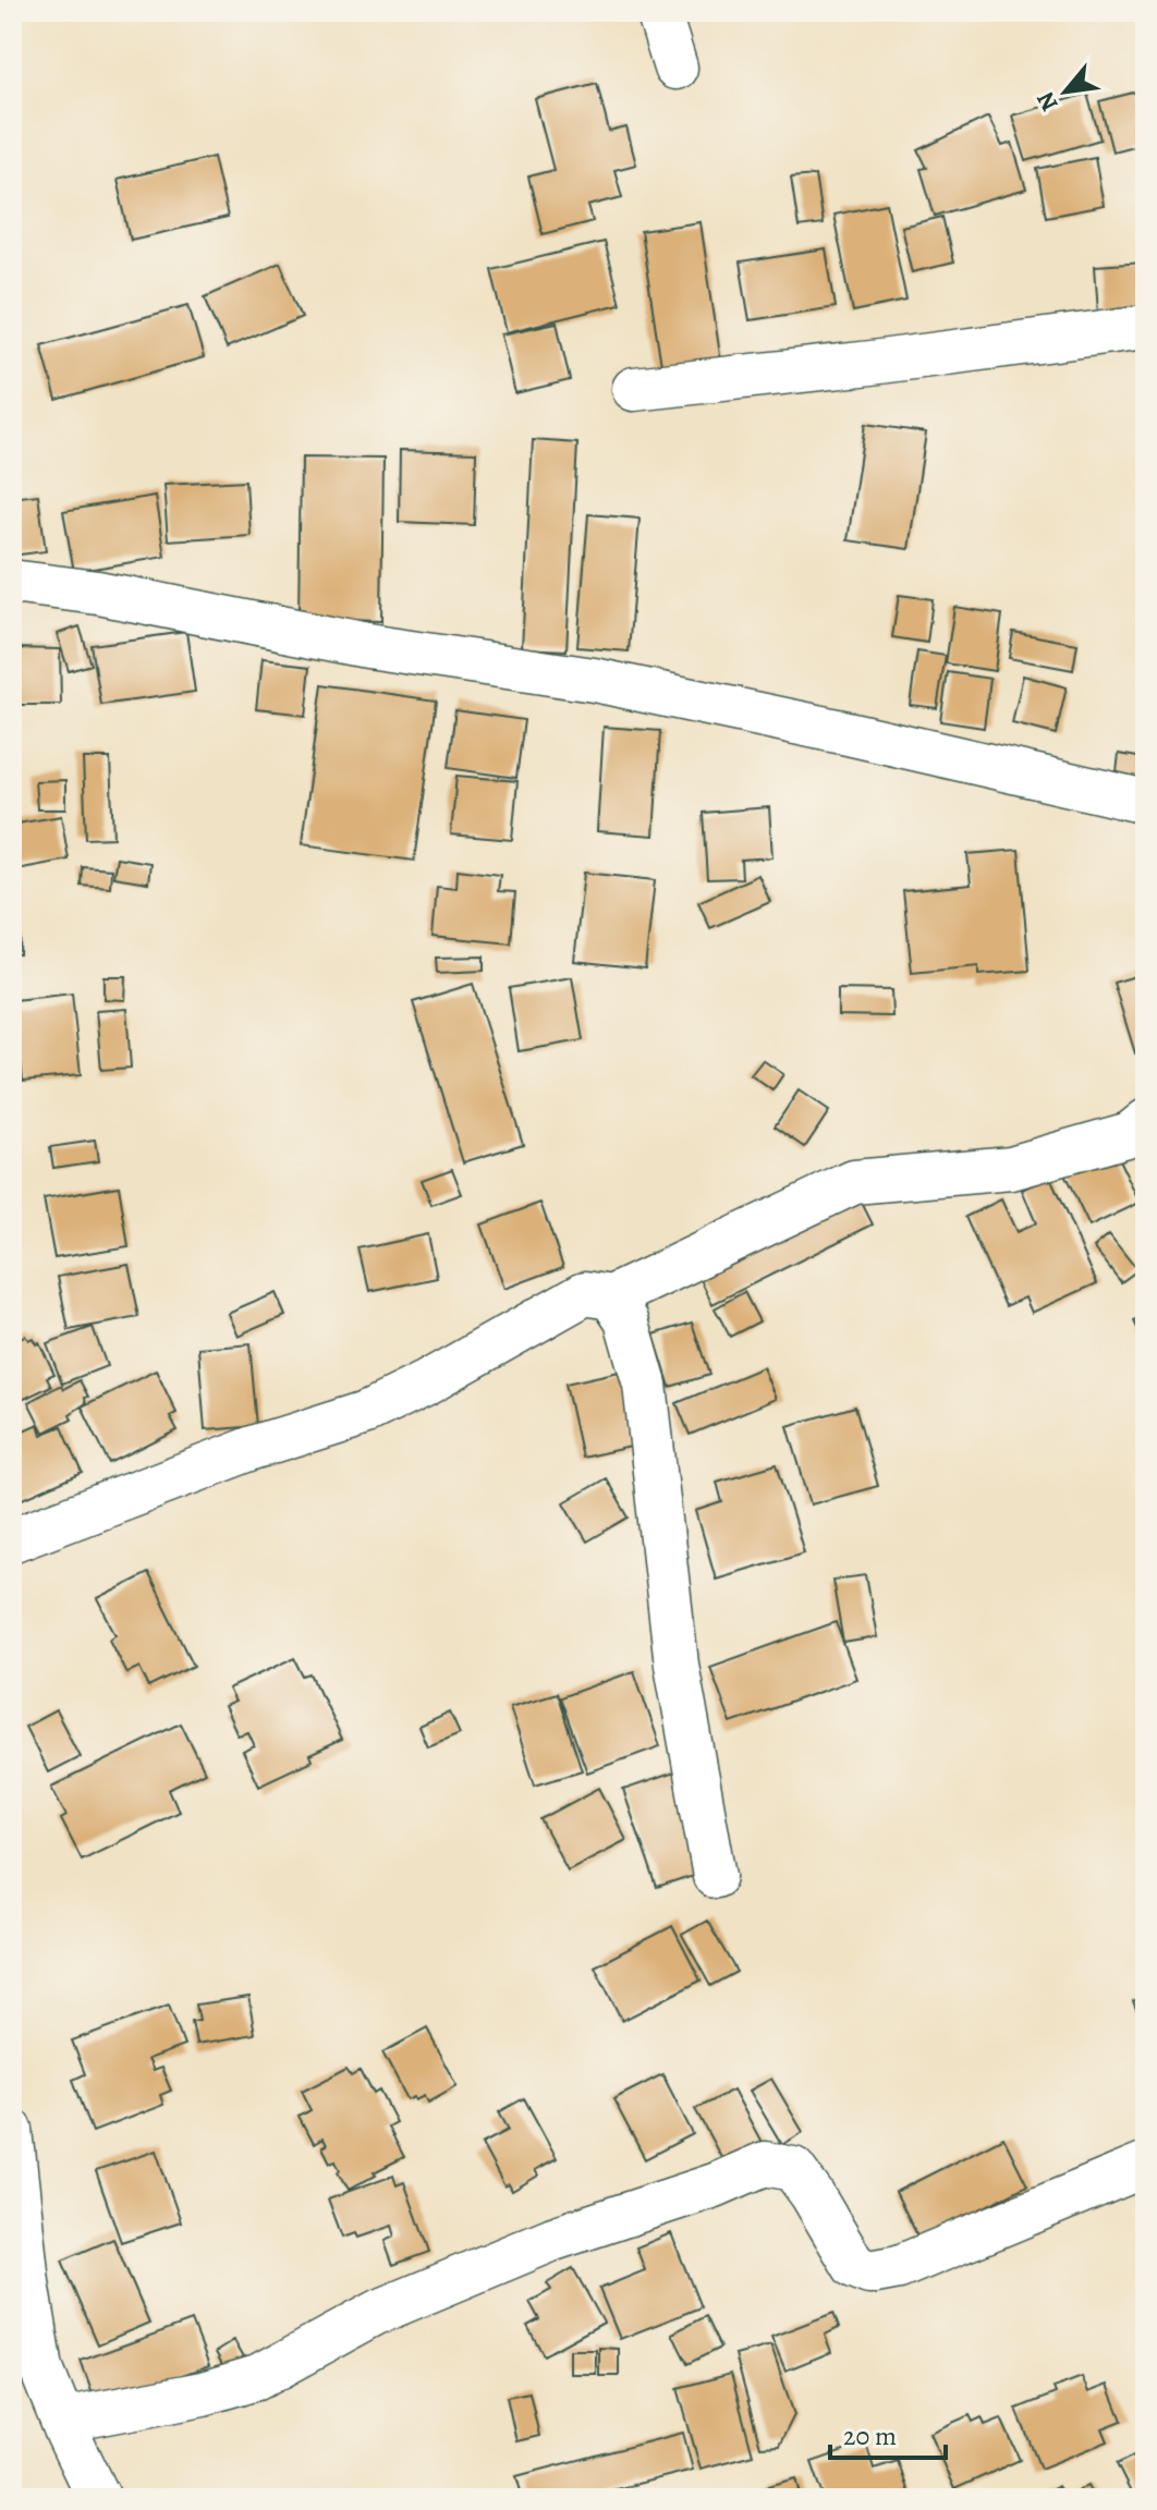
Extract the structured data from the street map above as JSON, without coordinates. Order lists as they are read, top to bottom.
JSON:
{
  "scale_bar": "20 m",
  "north": "bottom left"
}
